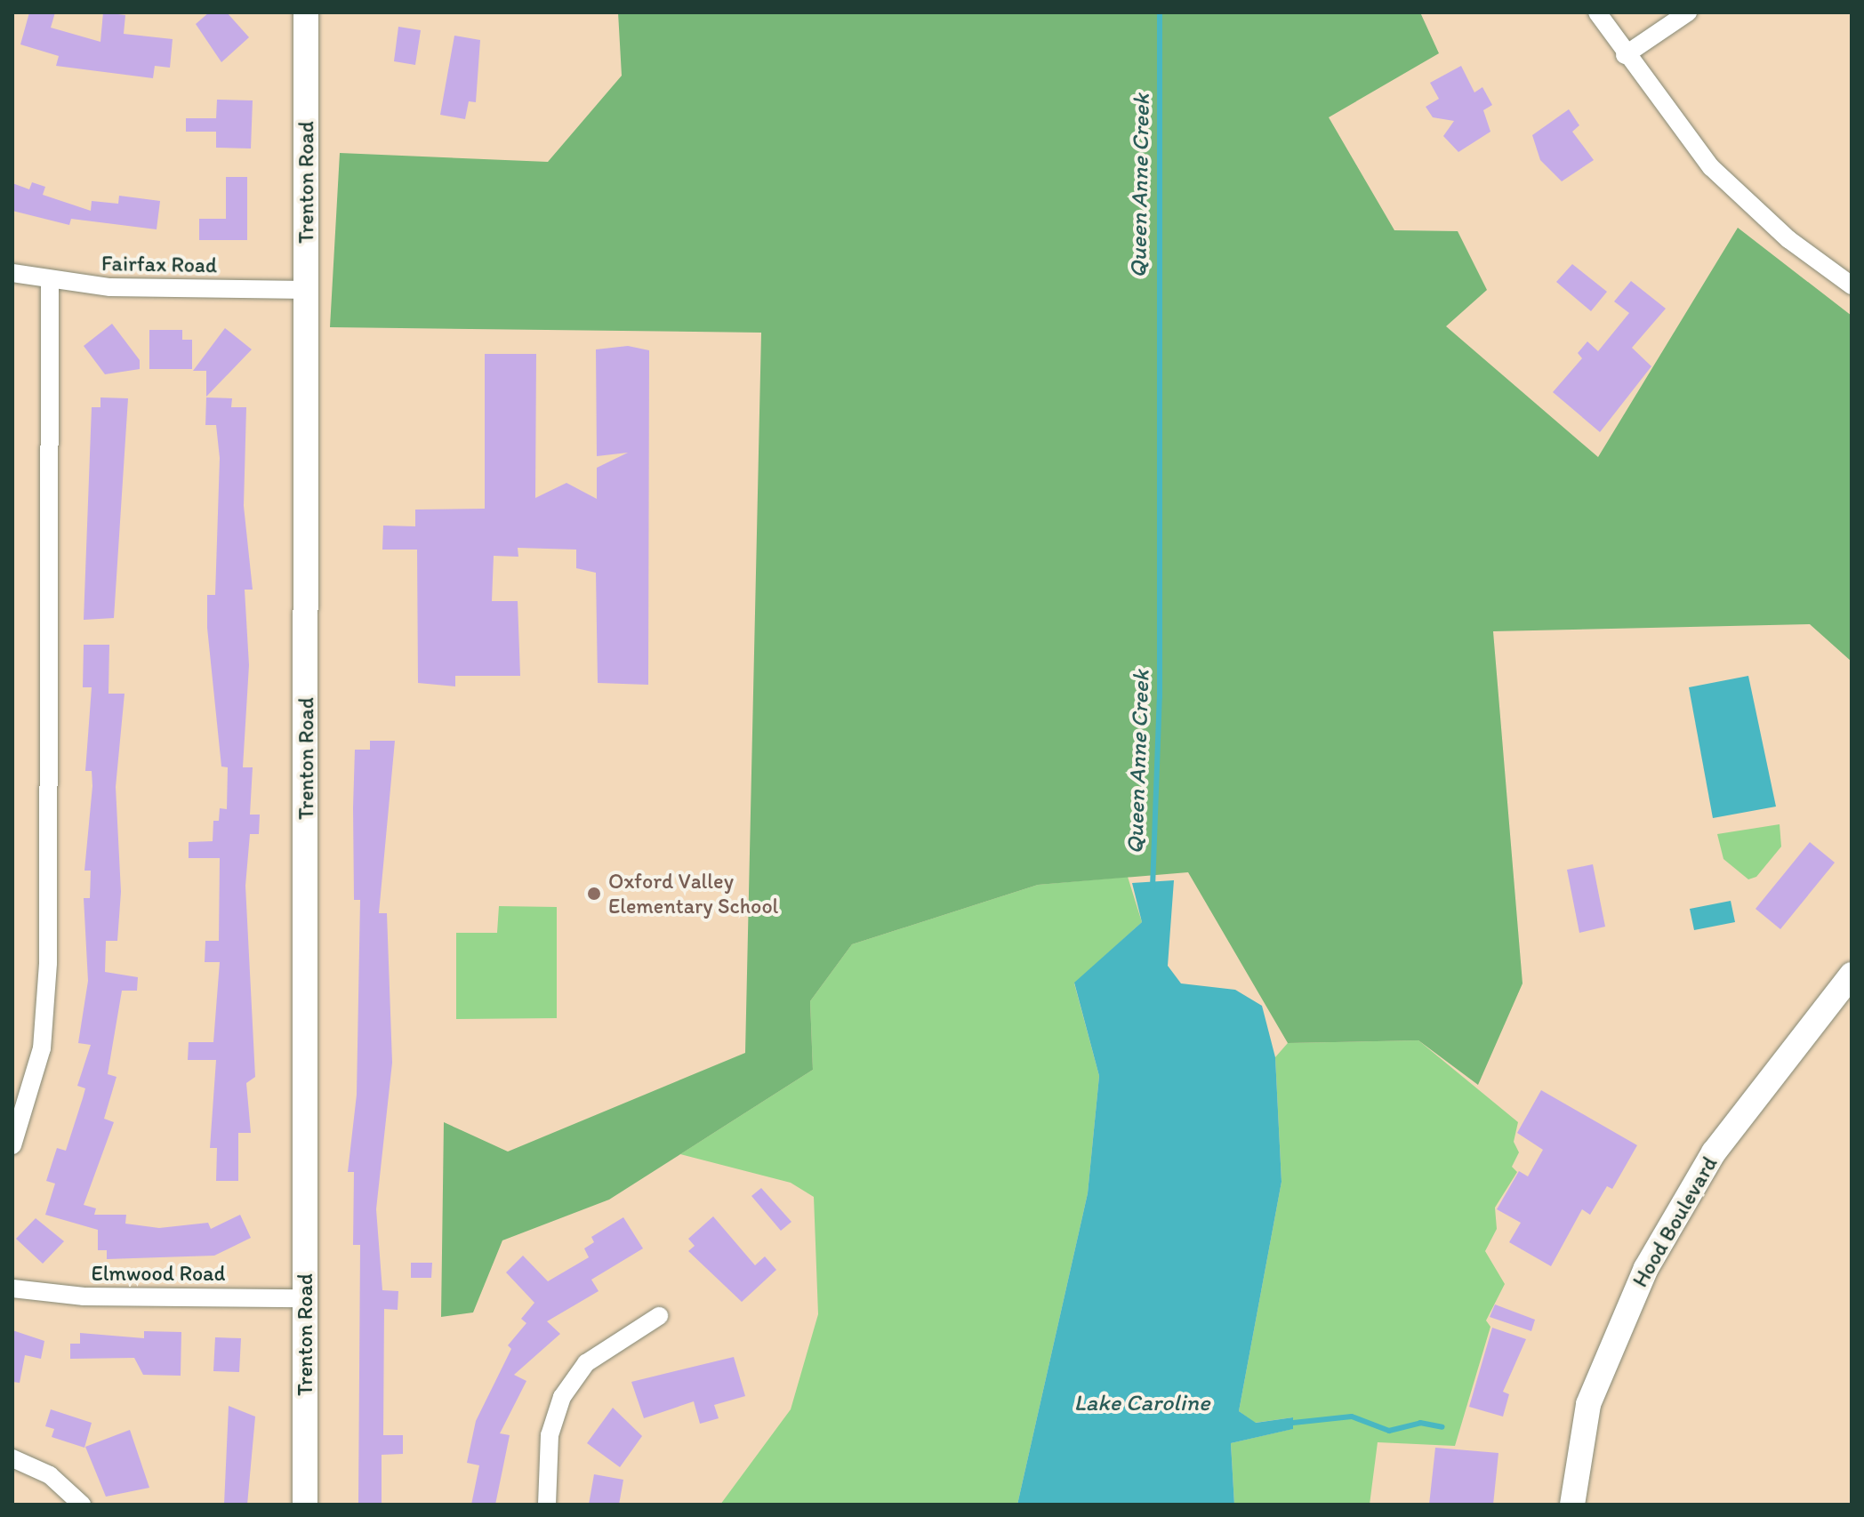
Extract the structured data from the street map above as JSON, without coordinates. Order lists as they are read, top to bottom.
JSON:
{
  "streets": {
    "main road": ["Trenton Road", "Hood Boulevard"],
    "street": ["Fairfax Road", "Elmwood Road"]
  },
  "crossings": [
    ["Trenton Road", "Fairfax Road"],
    ["Trenton Road", "Elmwood Road"]
  ],
  "water": ["Queen Anne Creek", "Lake Caroline"],
  "places": ["Oxford Valley Elementary School"]
}
